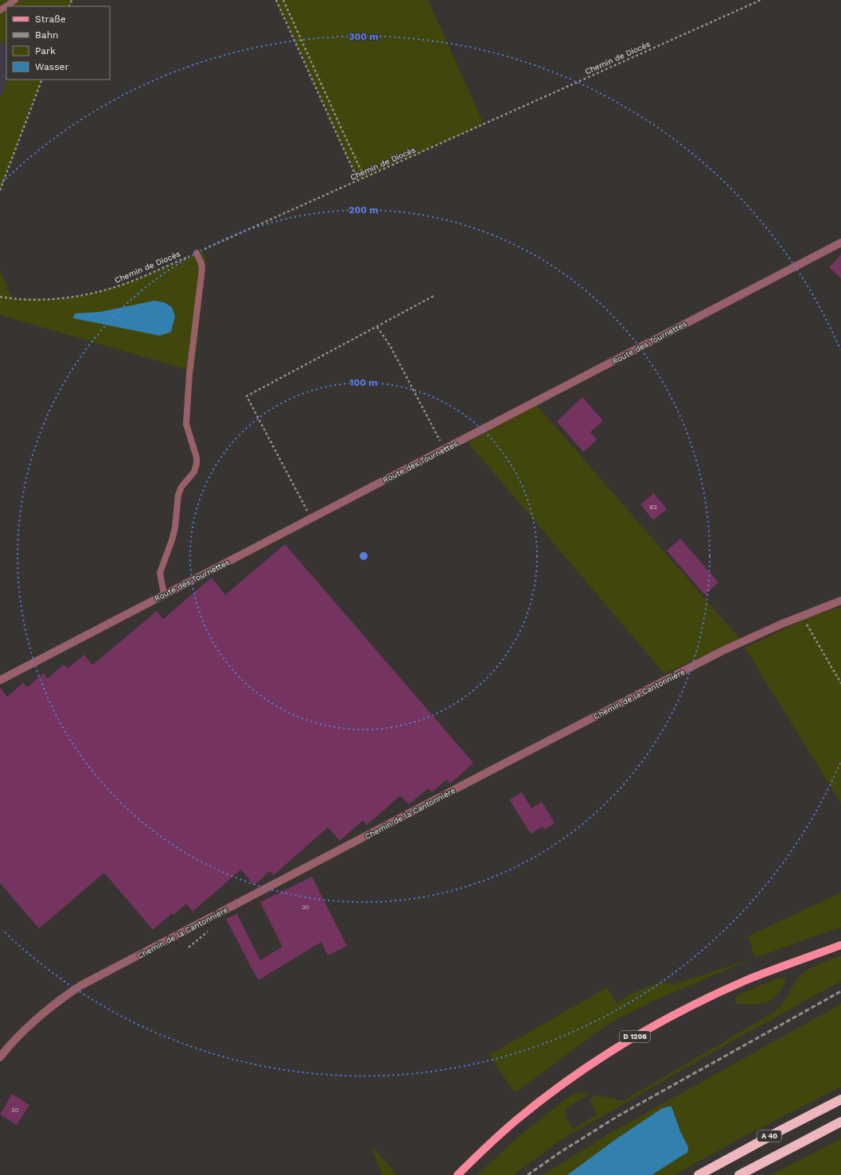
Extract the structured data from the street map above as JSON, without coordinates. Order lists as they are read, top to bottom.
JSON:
{
  "streets": {
    "highway": ["A 40"],
    "main road": ["D 1206"],
    "street": ["Route des Tournettes", "Chemin de la Cantonnière"],
    "path": ["Chemin de Diocès"]
  },
  "house_numbers": ["83", "30", "20"],
  "legend": [
    "Straße",
    "Bahn",
    "Park",
    "Wasser"
  ],
  "rings": ["300 m", "200 m", "100 m"]
}
